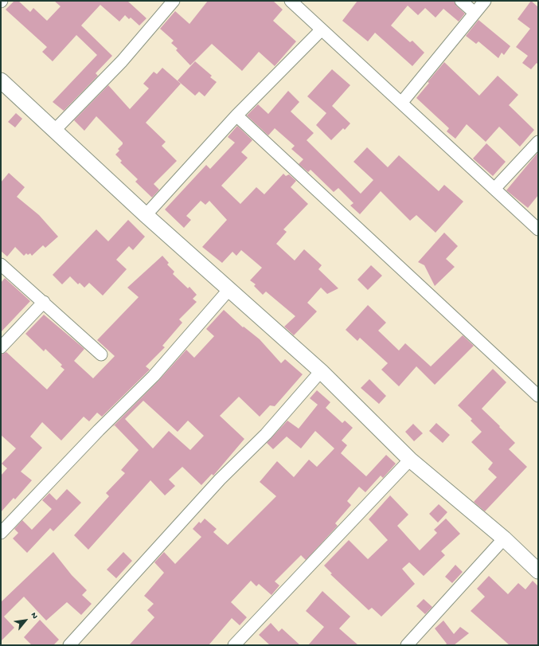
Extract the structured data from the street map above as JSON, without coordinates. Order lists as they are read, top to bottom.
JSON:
{
  "north": "top right"
}
